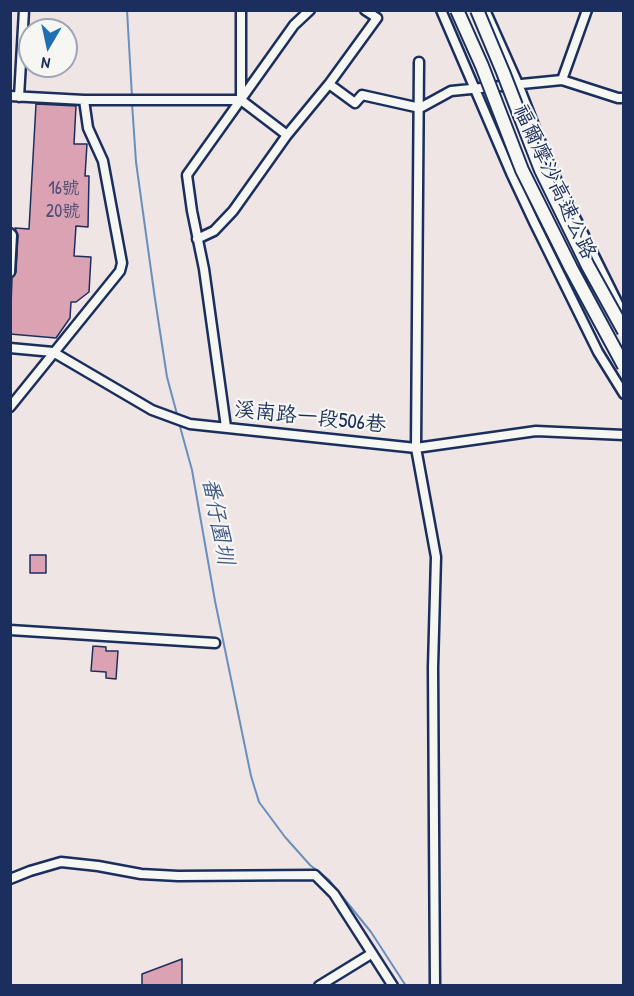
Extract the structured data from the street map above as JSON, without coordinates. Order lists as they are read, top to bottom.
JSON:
{
  "streets": {
    "highway": ["福爾摩沙高速公路"],
    "street": ["溪南路一段506巷"]
  },
  "water": ["番仔園圳"],
  "house_numbers": ["16號", "20號"],
  "north": "bottom"
}
